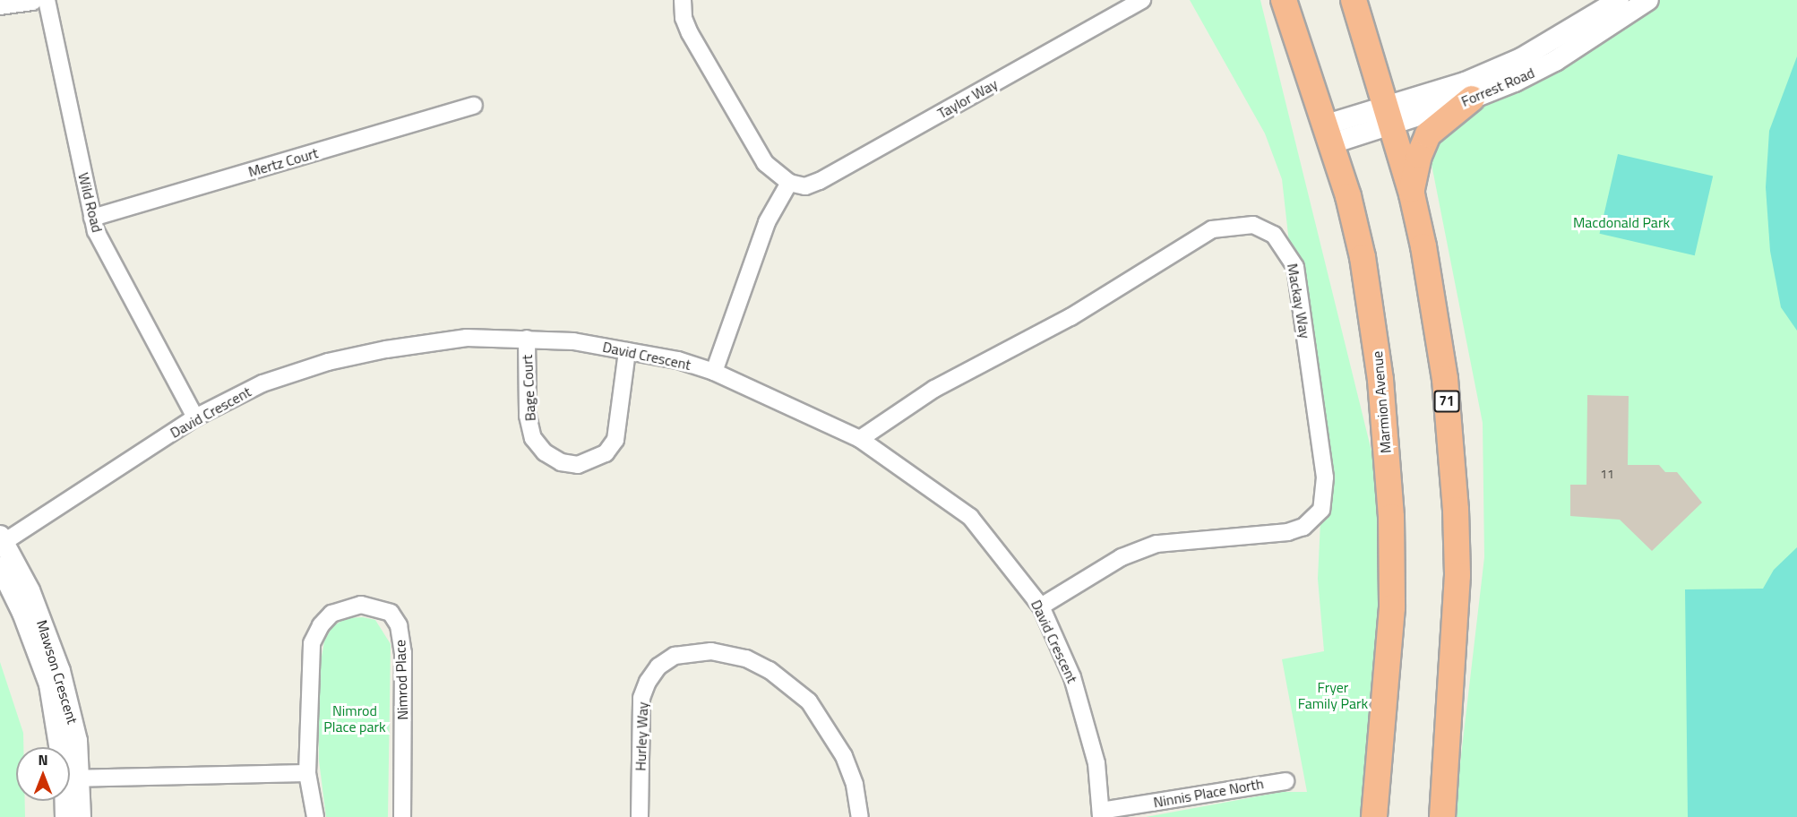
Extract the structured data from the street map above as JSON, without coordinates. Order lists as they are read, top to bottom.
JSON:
{
  "streets": {
    "highway": ["71", "Marmion Avenue"],
    "street": [
      "Forrest Road",
      "Taylor Way",
      "Mertz Court",
      "Wild Road",
      "Mackay Way",
      "David Crescent",
      "Bage Court",
      "Mawson Crescent",
      "Nimrod Place",
      "Hurley Way",
      "Ninnis Place North"
    ]
  },
  "crossings": [
    ["Forrest Road", "71"],
    ["Forrest Road", "Marmion Avenue"],
    ["Mertz Court", "Wild Road"],
    ["Wild Road", "David Crescent"],
    ["Mackay Way", "David Crescent"],
    ["David Crescent", "Bage Court"],
    ["David Crescent", "Mawson Crescent"],
    ["David Crescent", "Ninnis Place North"]
  ],
  "parks": ["Macdonald Park", "Fryer Family Park", "Nimrod Place park"],
  "house_numbers": ["11"],
  "north": "top"
}
